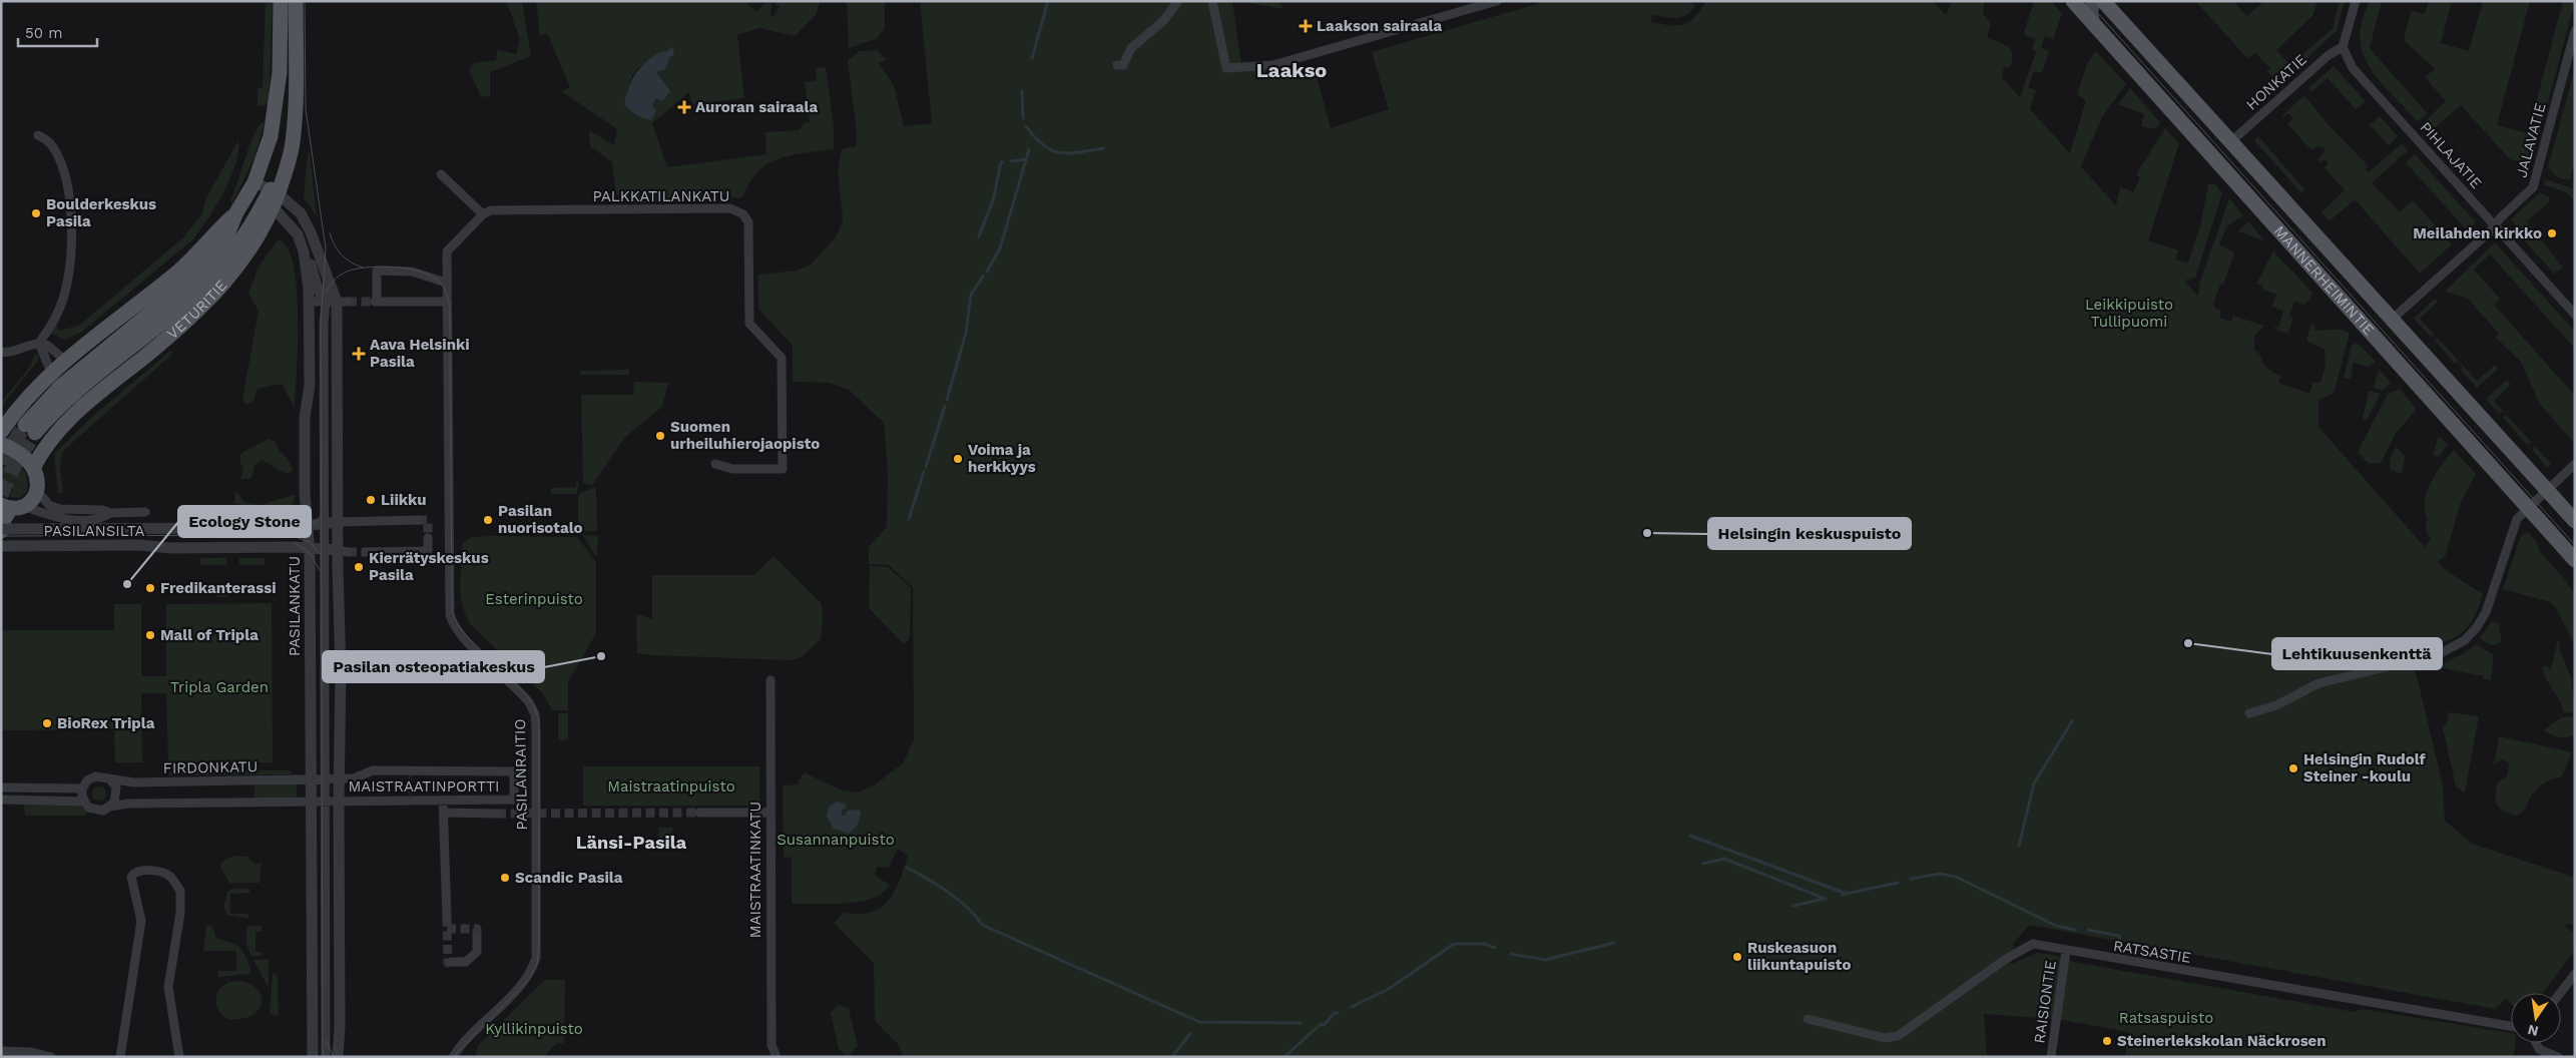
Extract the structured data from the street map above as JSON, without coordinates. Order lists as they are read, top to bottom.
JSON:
{
  "streets": {
    "main road": ["MANNERHEIMINTIE", "VETURITIE"],
    "street": [
      "HONKATIE",
      "JALAVATIE",
      "PIHLAJATIE",
      "PALKKATILANKATU",
      "PASILANSILTA",
      "PASILANKATU",
      "FIRDONKATU",
      "PASILANRAITIO",
      "MAISTRAATINPORTTI",
      "MAISTRAATINKATU",
      "RATSASTIE",
      "RAISIONTIE"
    ]
  },
  "crossings": [
    ["HONKATIE", "PIHLAJATIE"],
    ["HONKATIE", "MANNERHEIMINTIE"],
    ["JALAVATIE", "PIHLAJATIE"],
    ["JALAVATIE", "MANNERHEIMINTIE"],
    ["VETURITIE", "PASILANKATU"],
    ["PASILANSILTA", "PASILANKATU"],
    ["PASILANKATU", "FIRDONKATU"],
    ["PASILANKATU", "MAISTRAATINPORTTI"],
    ["FIRDONKATU", "MAISTRAATINPORTTI"],
    ["RATSASTIE", "RAISIONTIE"]
  ],
  "districts": ["Laakso", "Länsi-Pasila"],
  "parks": [
    "Leikkipuisto Tullipuomi",
    "Esterinpuisto",
    "Tripla Garden",
    "Maistraatinpuisto",
    "Susannanpuisto",
    "Ratsaspuisto",
    "Kyllikinpuisto"
  ],
  "places": {
    "health": ["Laakson sairaala", "Auroran sairaala", "Aava Helsinki Pasila"],
    "other": [
      "Boulderkeskus Pasila",
      "Meilahden kirkko",
      "Suomen urheiluhierojaopisto",
      "Voima ja herkkyys",
      "Liikku",
      "Pasilan nuorisotalo",
      "Helsingin keskuspuisto",
      "Kierrätyskeskus Pasila",
      "Ecology Stone",
      "Fredikanterassi",
      "Mall of Tripla",
      "Lehtikuusenkenttä",
      "Pasilan osteopatiakeskus",
      "BioRex Tripla",
      "Helsingin Rudolf Steiner -koulu",
      "Scandic Pasila",
      "Ruskeasuon liikuntapuisto",
      "Steinerlekskolan Näckrosen"
    ]
  },
  "scale_bar": "50 m",
  "north": "bottom"
}
